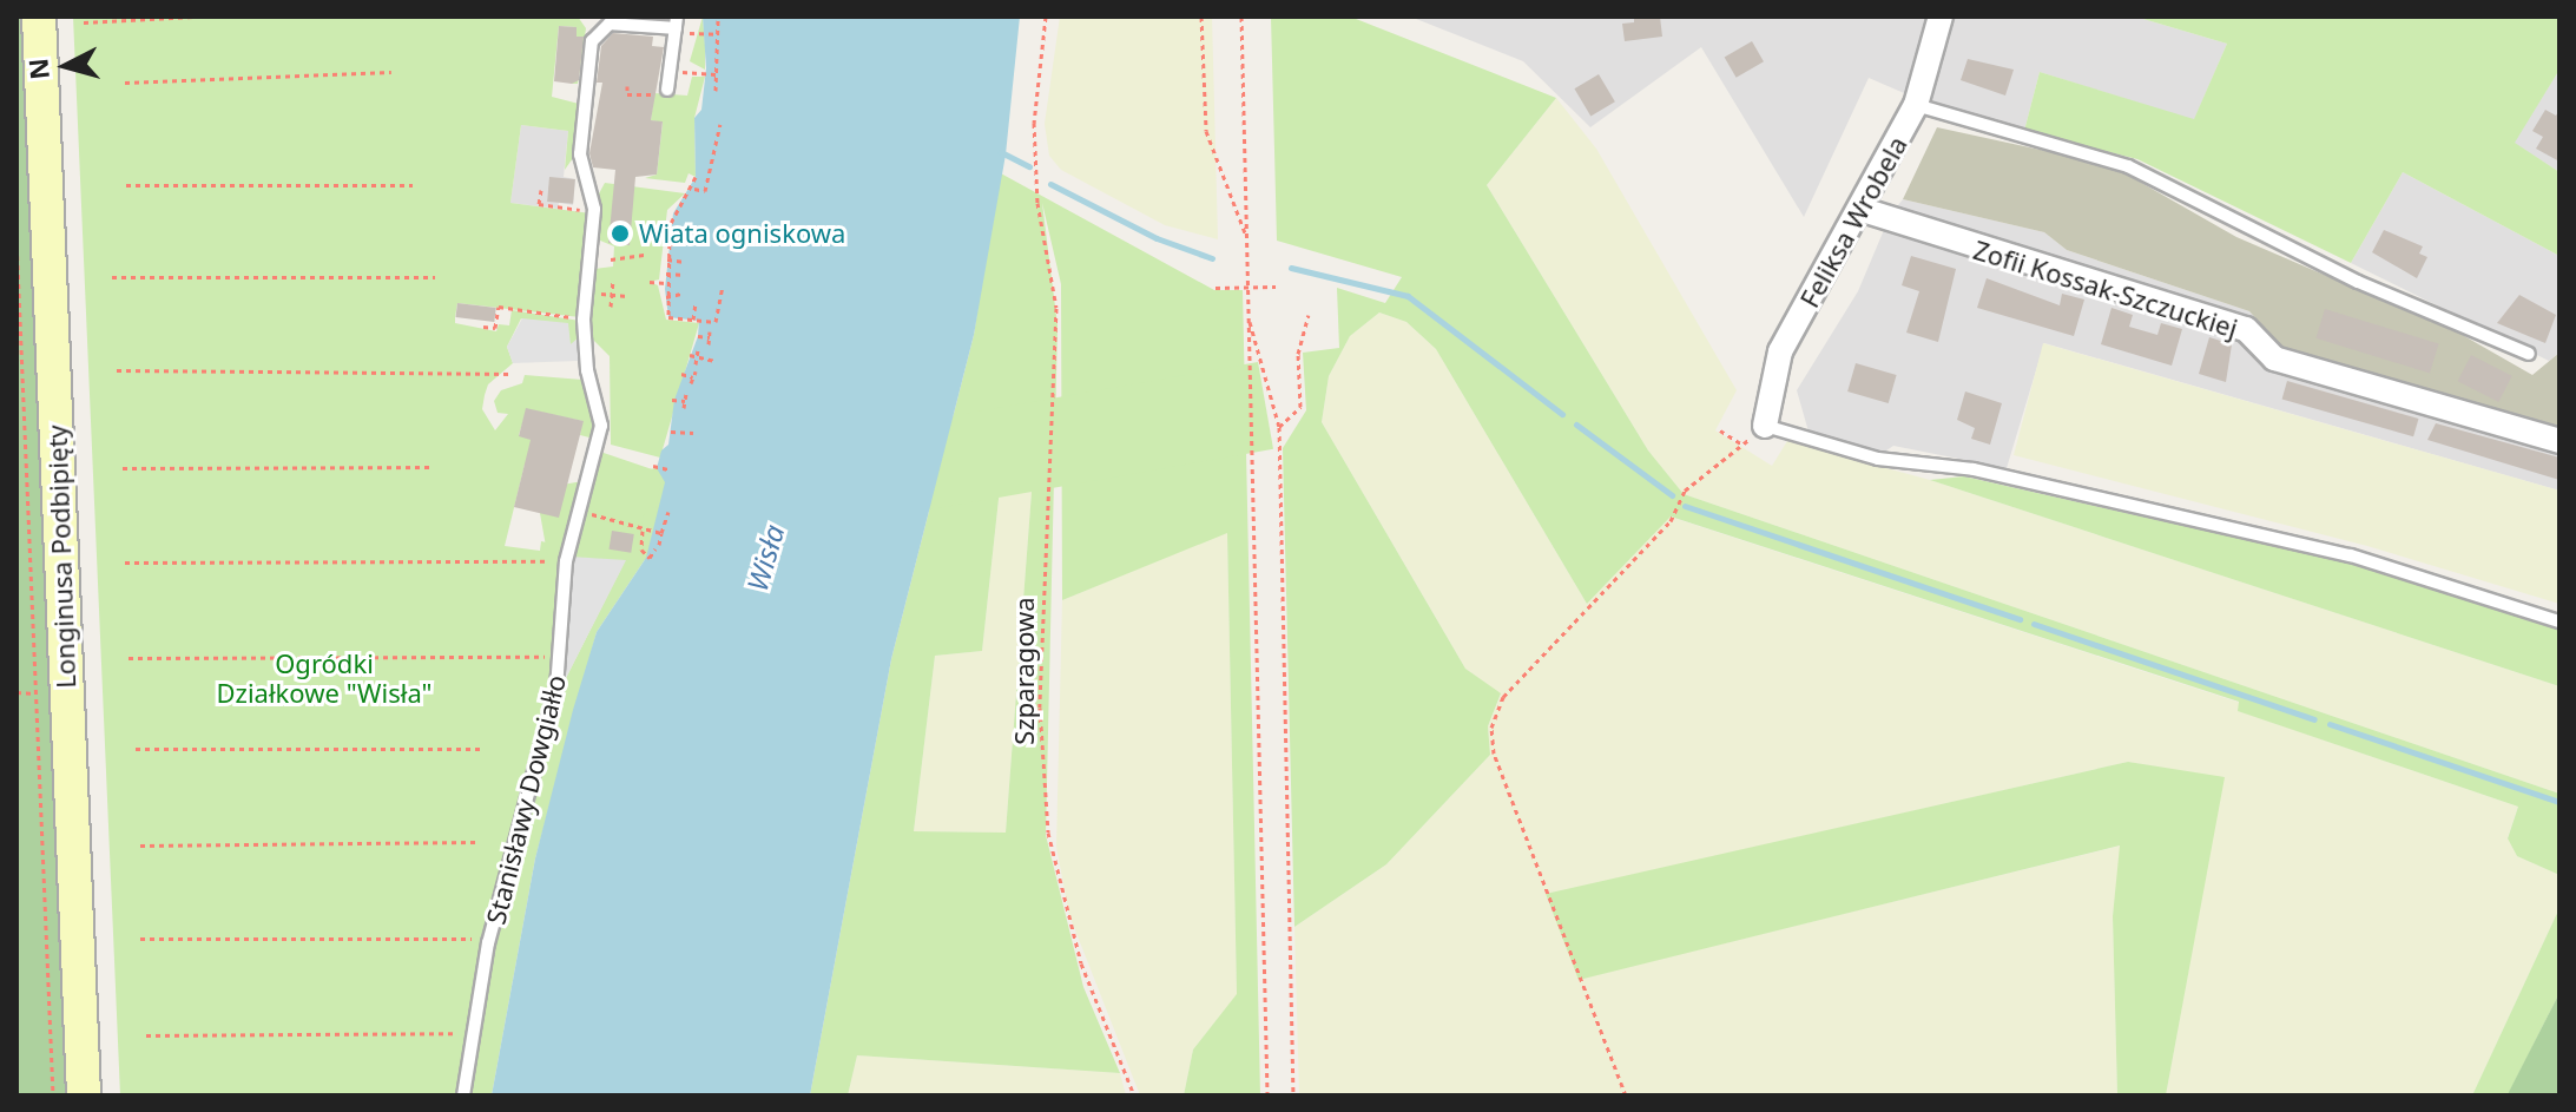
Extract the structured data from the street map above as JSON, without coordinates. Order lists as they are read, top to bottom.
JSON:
{
  "streets": {
    "street": ["Feliksa Wrobela", "Zofii Kossak-Szczuckiej", "Longinusa Podbipięty"],
    "lane": ["Stanisławy Dowgiałło"],
    "path": ["Szparagowa"]
  },
  "crossings": [
    ["Feliksa Wrobela", "Zofii Kossak-Szczuckiej"]
  ],
  "water": ["Wisła"],
  "parks": ["Ogródki Działkowe \"Wisła\""],
  "places": ["Wiata ogniskowa"],
  "north": "left"
}
